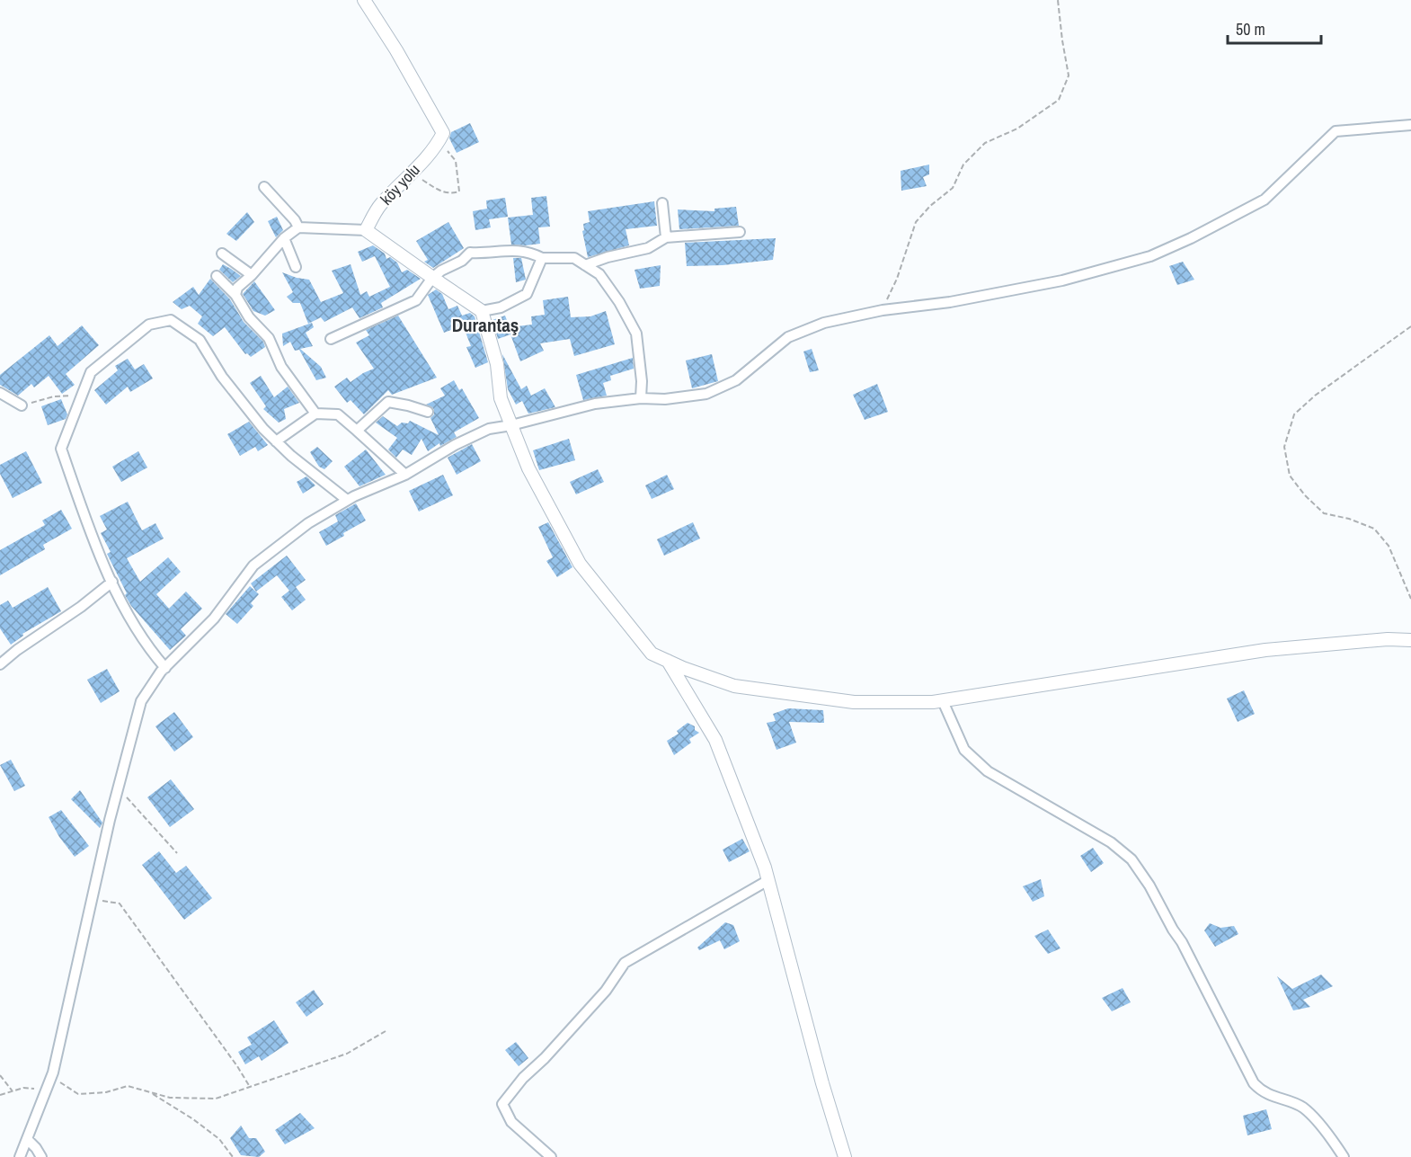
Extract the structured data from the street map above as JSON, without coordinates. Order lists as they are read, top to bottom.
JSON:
{
  "streets": {
    "street": ["köy yolu"]
  },
  "districts": ["Durantaş"],
  "scale_bar": "50 m"
}
